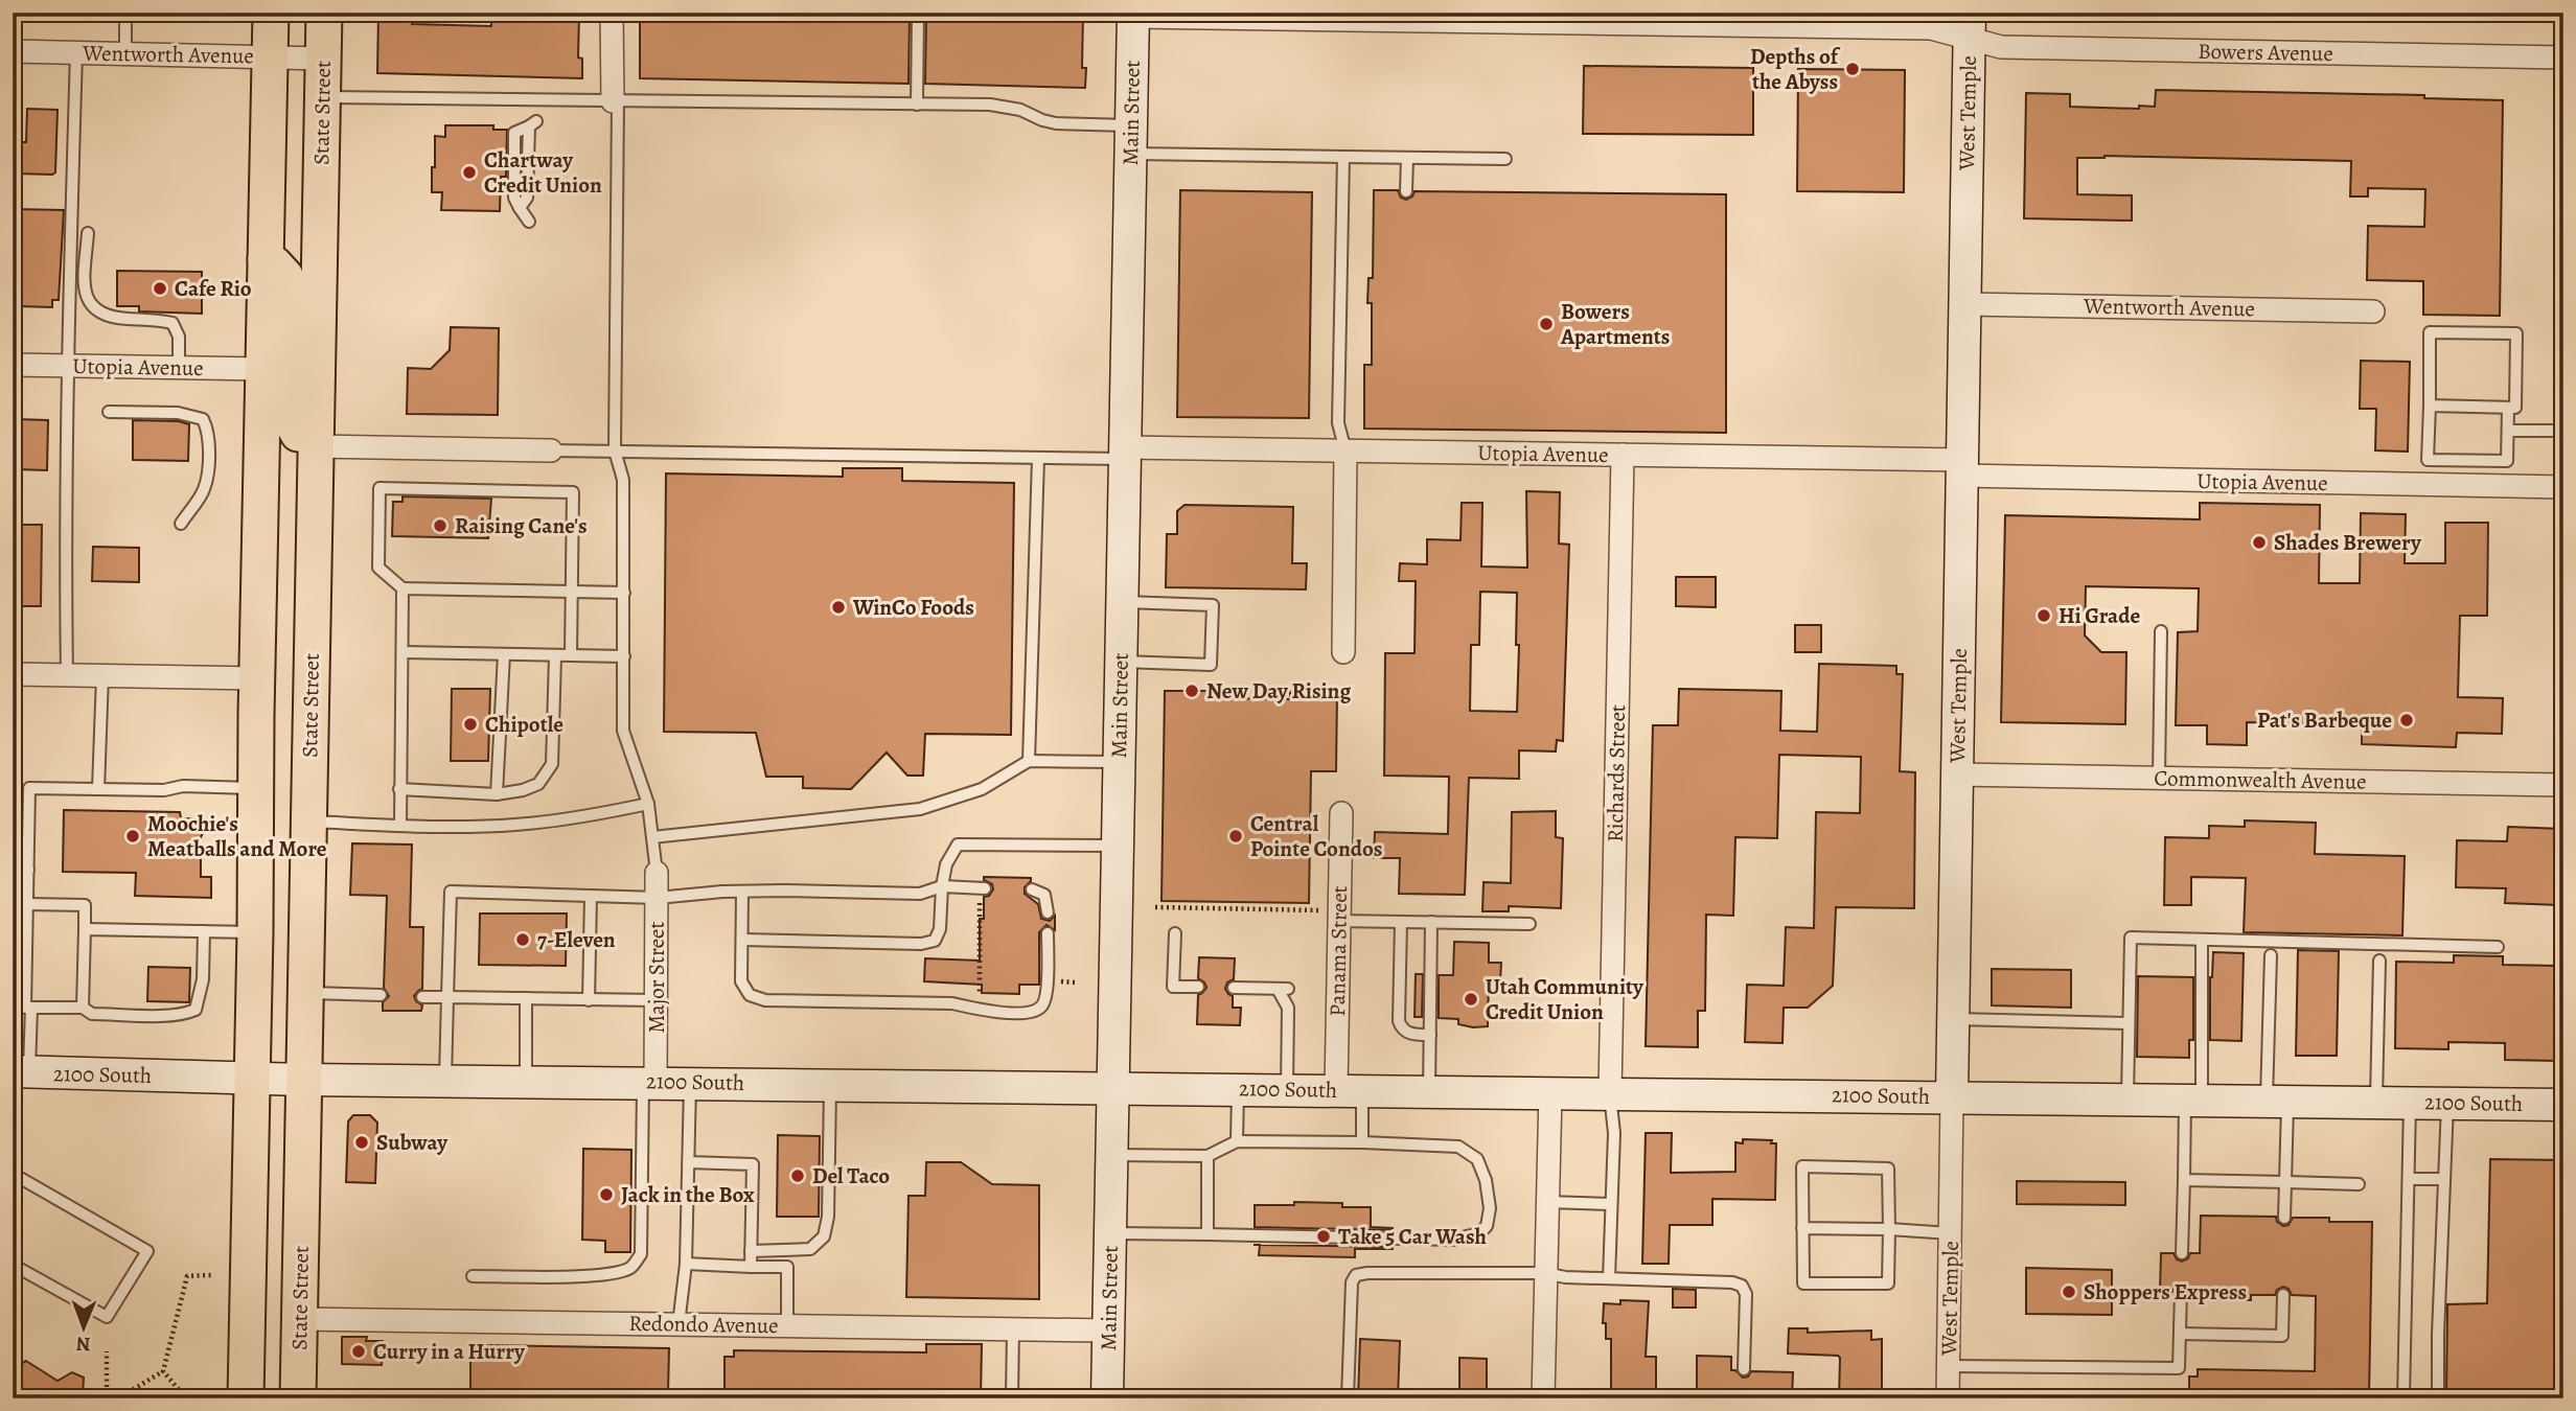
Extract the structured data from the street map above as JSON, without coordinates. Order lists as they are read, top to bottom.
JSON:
{
  "streets": {
    "main road": [
      "State Street",
      "Main Street",
      "West Temple",
      "2100 South"
    ],
    "street": [
      "Bowers Avenue",
      "Wentworth Avenue",
      "Utopia Avenue",
      "Richards Street",
      "Commonwealth Avenue",
      "Panama Street",
      "Major Street",
      "Redondo Avenue"
    ]
  },
  "crossings": [
    ["Bowers Avenue", "Main Street"],
    ["Bowers Avenue", "West Temple"],
    ["Wentworth Avenue", "State Street"],
    ["Wentworth Avenue", "West Temple"],
    ["State Street", "2100 South"],
    ["State Street", "Redondo Avenue"],
    ["Main Street", "Utopia Avenue"],
    ["Main Street", "2100 South"],
    ["Main Street", "Redondo Avenue"],
    ["West Temple", "Utopia Avenue"],
    ["West Temple", "Commonwealth Avenue"],
    ["West Temple", "2100 South"],
    ["Utopia Avenue", "Richards Street"],
    ["Richards Street", "2100 South"],
    ["Panama Street", "2100 South"],
    ["Major Street", "2100 South"]
  ],
  "places": [
    "Depths of the Abyss",
    "Chartway Credit Union",
    "Cafe Rio",
    "Bowers Apartments",
    "Raising Cane's",
    "Shades Brewery",
    "WinCo Foods",
    "Hi Grade",
    "New Day Rising",
    "Pat's Barbeque",
    "Chipotle",
    "Moochie's Meatballs and More",
    "Central Pointe Condos",
    "7-Eleven",
    "Utah Community Credit Union",
    "Subway",
    "Del Taco",
    "Jack in the Box",
    "Take 5 Car Wash",
    "Shoppers Express",
    "Curry in a Hurry"
  ],
  "north": "bottom"
}
